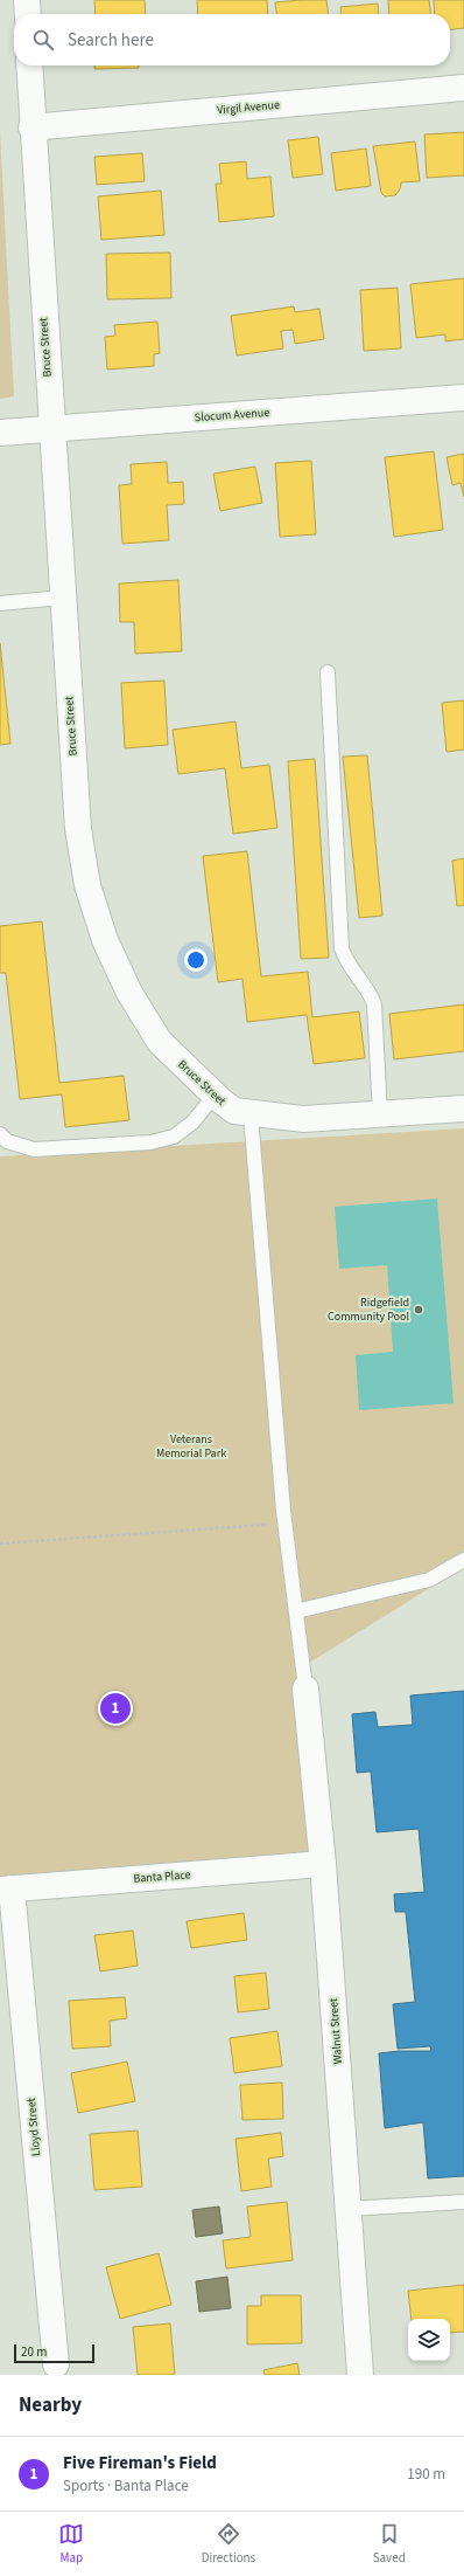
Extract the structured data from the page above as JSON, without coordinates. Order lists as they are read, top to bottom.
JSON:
{
  "streets": {
    "street": [
      "Virgil Avenue",
      "Bruce Street",
      "Slocum Avenue",
      "Banta Place",
      "Walnut Street",
      "Lloyd Street"
    ]
  },
  "crossings": [
    ["Virgil Avenue", "Bruce Street"],
    ["Bruce Street", "Slocum Avenue"],
    ["Banta Place", "Walnut Street"],
    ["Banta Place", "Lloyd Street"]
  ],
  "parks": ["Veterans Memorial Park"],
  "places": ["Ridgefield Community Pool"],
  "scale_bar": "20 m",
  "page": {
    "search": "Search here",
    "pins": "1",
    "scale": "20 m",
    "heading": "Nearby",
    "list": [
      {
        "mark": "1",
        "name": "Five Fireman's Field",
        "note": "Sports · Banta Place",
        "value": "190 m"
      }
    ],
    "nav": ["Map", "Directions", "Saved"]
  }
}
